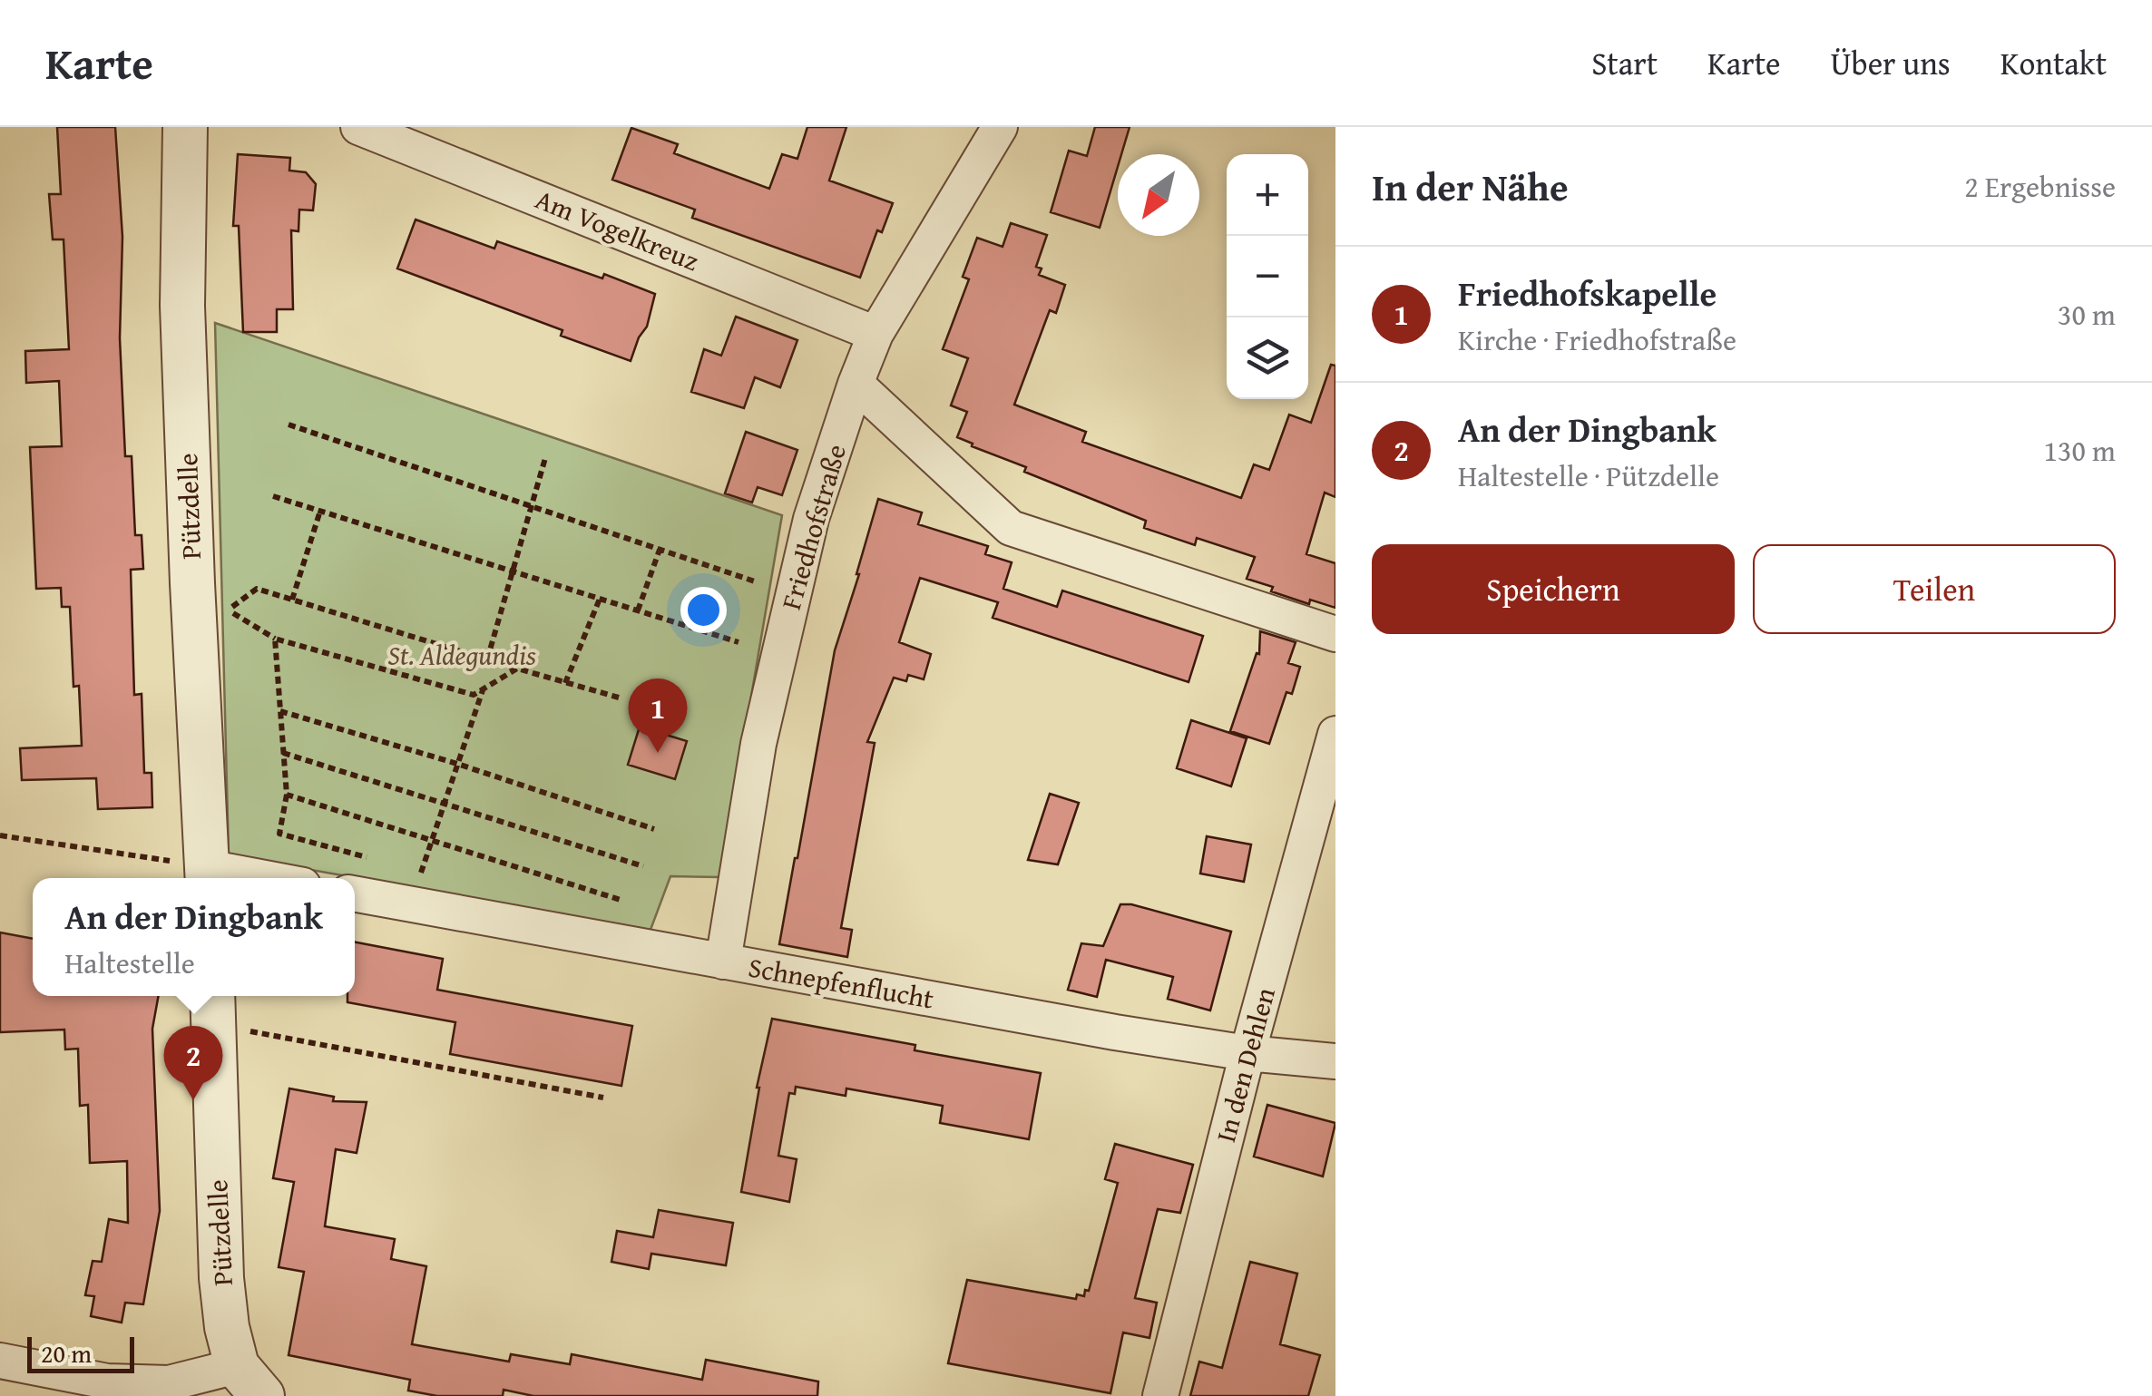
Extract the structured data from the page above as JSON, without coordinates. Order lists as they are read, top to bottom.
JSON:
{
  "streets": {
    "street": [
      "Am Vogelkreuz",
      "Pützdelle",
      "Friedhofstraße",
      "Schnepfenflucht",
      "In den Dehlen"
    ]
  },
  "crossings": [
    ["Am Vogelkreuz", "Friedhofstraße"],
    ["Friedhofstraße", "Schnepfenflucht"],
    ["Schnepfenflucht", "In den Dehlen"]
  ],
  "parks": ["St. Aldegundis"],
  "scale_bar": "20 m",
  "north": "bottom left",
  "page": {
    "header": "Karte",
    "nav": [
      "Start",
      "Karte",
      "Über uns",
      "Kontakt"
    ],
    "heading": ["In der Nähe", "2 Ergebnisse"],
    "map_buttons": ["+", "−"],
    "list": [
      {
        "mark": "1",
        "name": "Friedhofskapelle",
        "note": "Kirche · Friedhofstraße",
        "value": "30 m"
      },
      {
        "mark": "2",
        "name": "An der Dingbank",
        "note": "Haltestelle · Pützdelle",
        "value": "130 m"
      }
    ],
    "buttons": ["Speichern", "Teilen"],
    "pins": ["1", "2"],
    "popup": ["An der Dingbank", "Haltestelle"],
    "scale": "20 m"
  }
}
